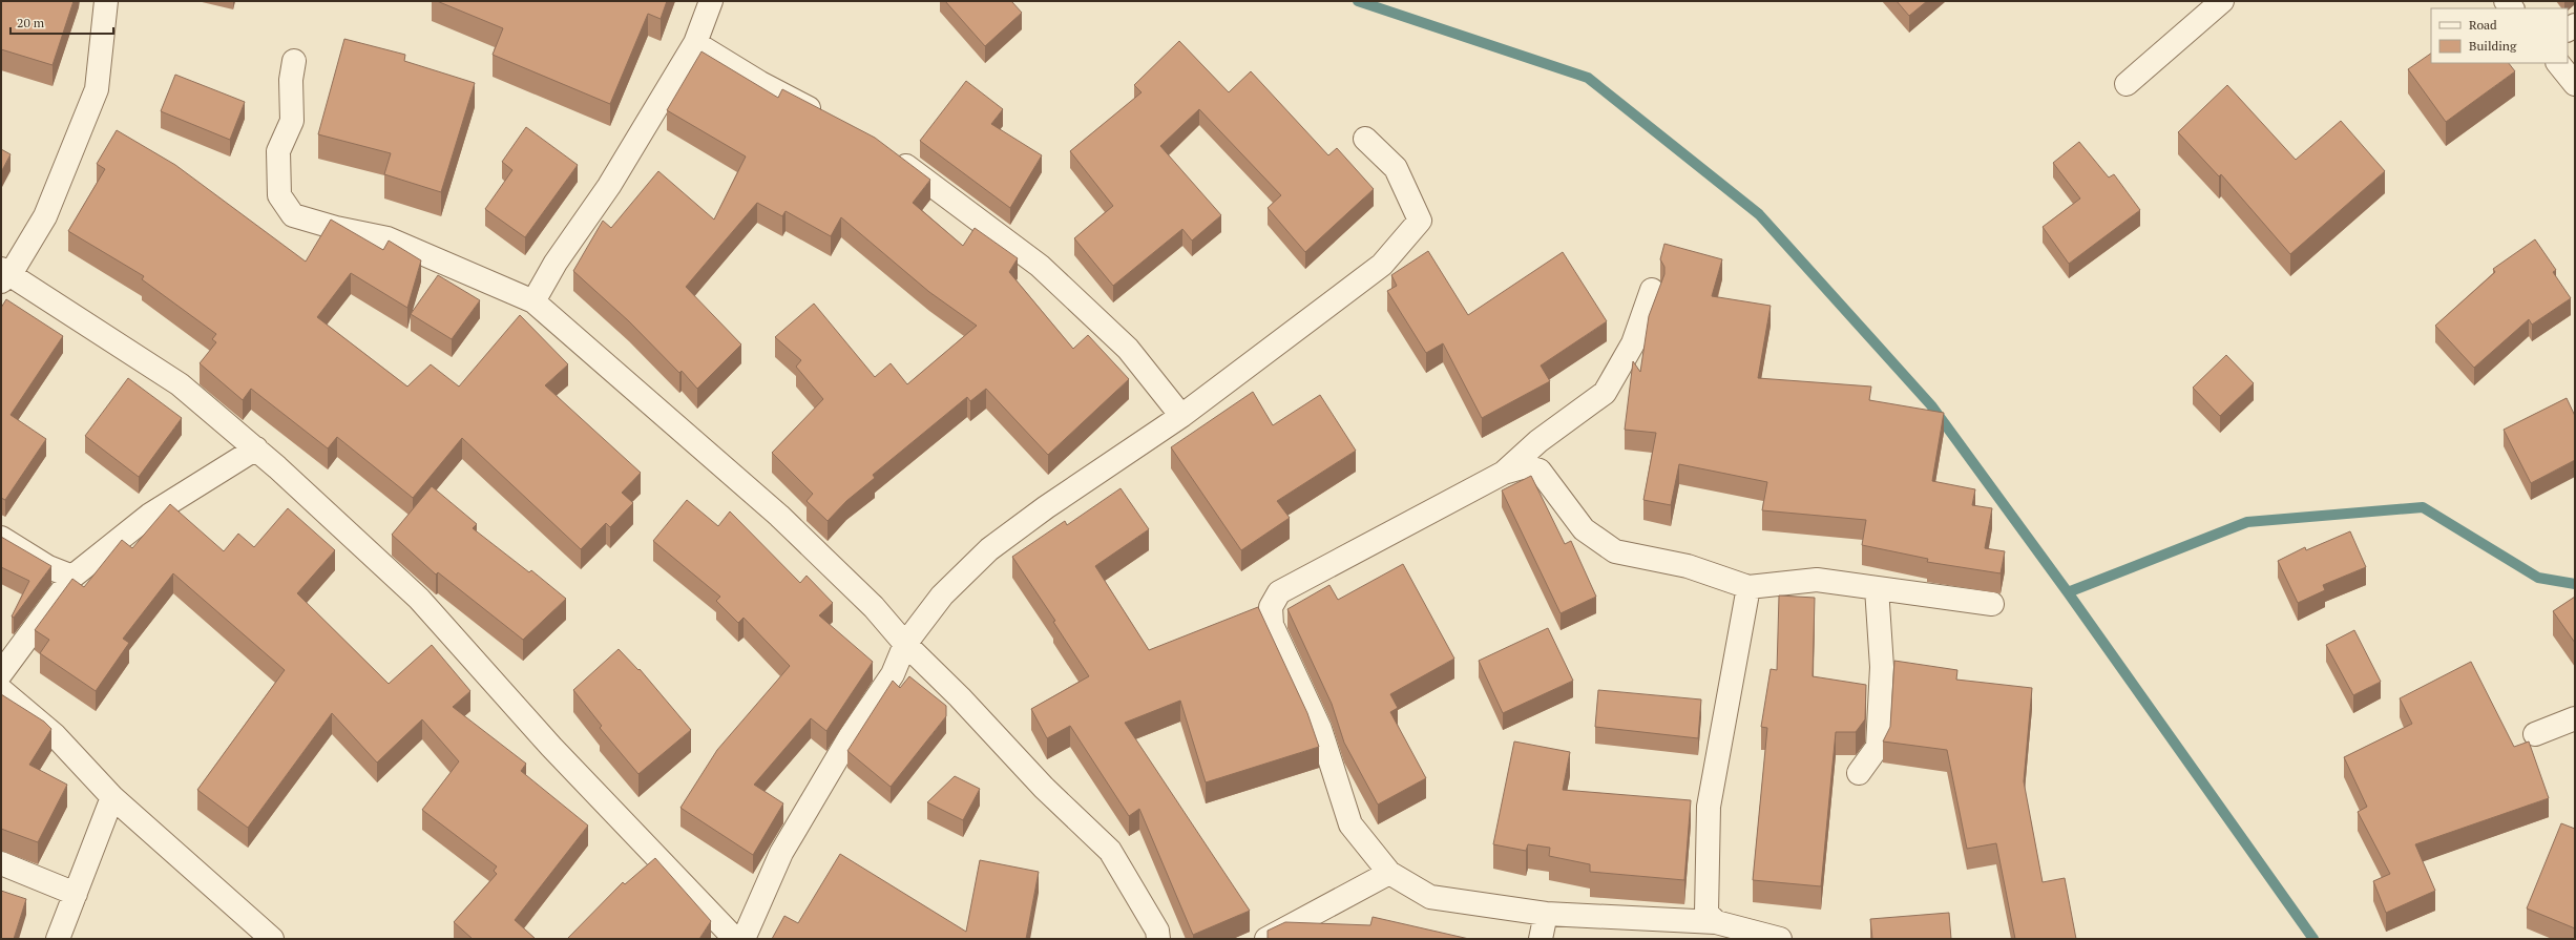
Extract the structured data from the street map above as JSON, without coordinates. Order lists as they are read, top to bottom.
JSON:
{
  "legend": ["Road", "Building"],
  "scale_bar": "20 m"
}
